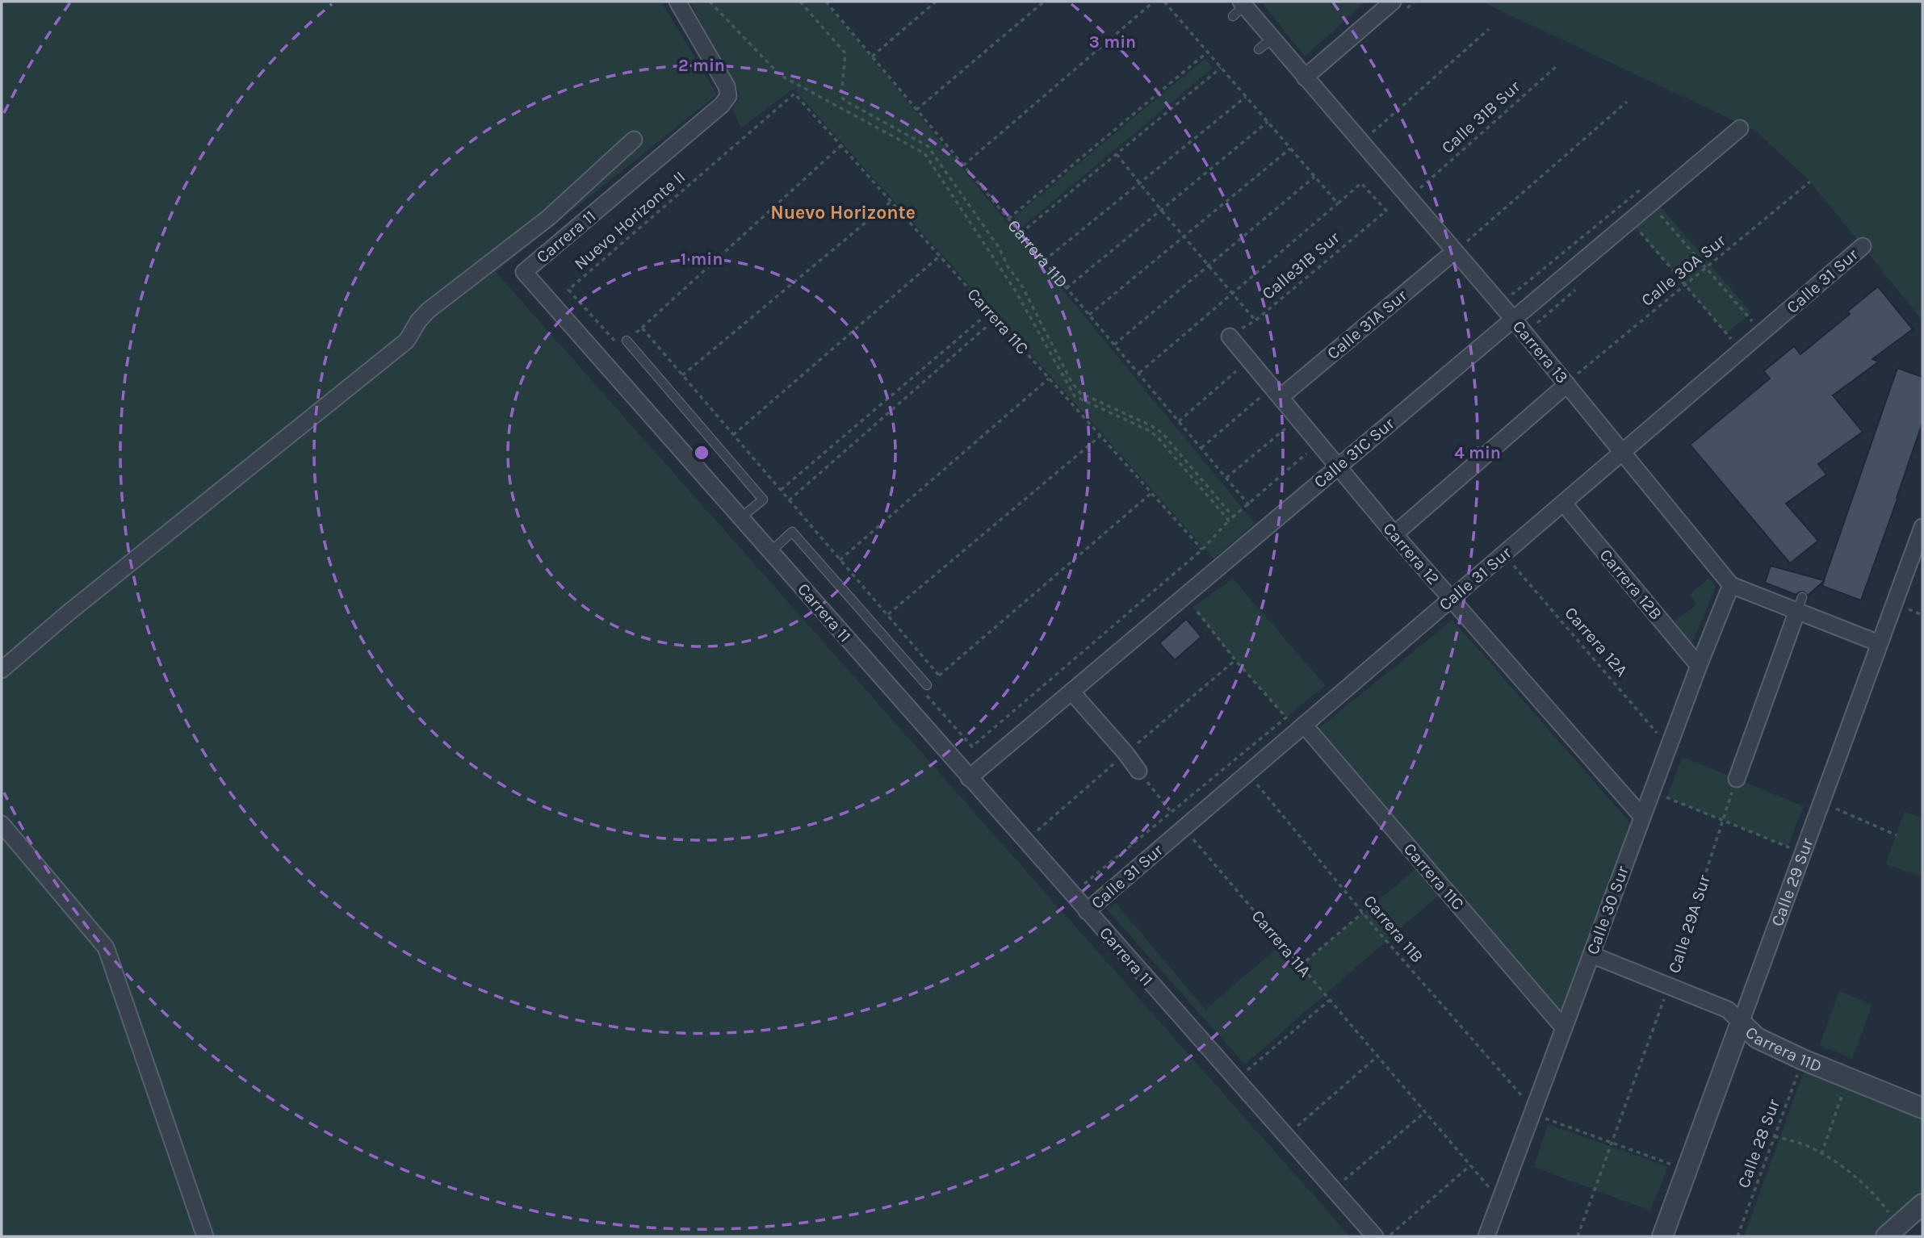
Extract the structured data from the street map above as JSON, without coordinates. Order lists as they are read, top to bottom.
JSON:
{
  "streets": {
    "street": [
      "Carrera 11",
      "Carrera 11D",
      "Calle 31 Sur",
      "Carrera 11C",
      "Calle 31A Sur",
      "Carrera 13",
      "Calle 31C Sur",
      "Carrera 12",
      "Carrera 12B",
      "Calle 29 Sur",
      "Calle 30 Sur"
    ],
    "path": [
      "Calle 31B Sur",
      "Nuevo Horizonte II",
      "Calle31B Sur",
      "Calle 30A Sur",
      "Carrera 12A",
      "Calle 29A Sur",
      "Carrera 11B",
      "Carrera 11A",
      "Calle 28 Sur"
    ]
  },
  "crossings": [
    ["Nuevo Horizonte II", "Carrera 11C"],
    ["Carrera 11", "Calle 31 Sur"],
    ["Carrera 11", "Calle 31C Sur"],
    ["Carrera 11D", "Calle 29 Sur"],
    ["Carrera 11D", "Calle 30 Sur"],
    ["Carrera 11D", "Calle 29A Sur"],
    ["Carrera 11D", "Calle 28 Sur"],
    ["Calle31B Sur", "Carrera 12"],
    ["Calle 30A Sur", "Carrera 13"],
    ["Calle 31 Sur", "Carrera 11C"],
    ["Calle 31 Sur", "Carrera 13"],
    ["Calle 31 Sur", "Carrera 12"],
    ["Calle 31 Sur", "Carrera 12B"],
    ["Calle 31 Sur", "Carrera 12A"],
    ["Calle 31 Sur", "Carrera 11B"],
    ["Calle 31 Sur", "Carrera 11A"],
    ["Carrera 11C", "Calle 30 Sur"],
    ["Calle 31A Sur", "Carrera 13"],
    ["Calle 31A Sur", "Carrera 12"],
    ["Carrera 13", "Calle 31C Sur"],
    ["Carrera 13", "Calle 29 Sur"],
    ["Carrera 13", "Calle 30 Sur"],
    ["Calle 31C Sur", "Carrera 12"],
    ["Carrera 12", "Calle 30 Sur"],
    ["Carrera 12B", "Calle 30 Sur"],
    ["Carrera 12A", "Calle 30 Sur"]
  ],
  "districts": ["Nuevo Horizonte"],
  "rings": [
    "3 min",
    "2 min",
    "1 min",
    "4 min"
  ]
}
